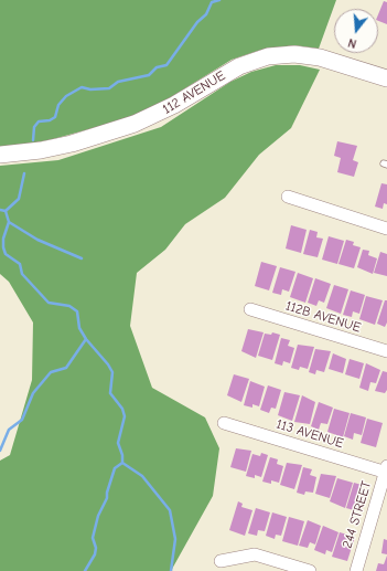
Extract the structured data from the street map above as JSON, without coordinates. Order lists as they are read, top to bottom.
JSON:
{
  "streets": {
    "main road": ["112 AVENUE"],
    "street": ["112B AVENUE", "113 AVENUE", "244 STREET"]
  },
  "crossings": [
    ["113 AVENUE", "244 STREET"]
  ],
  "north": "bottom"
}
